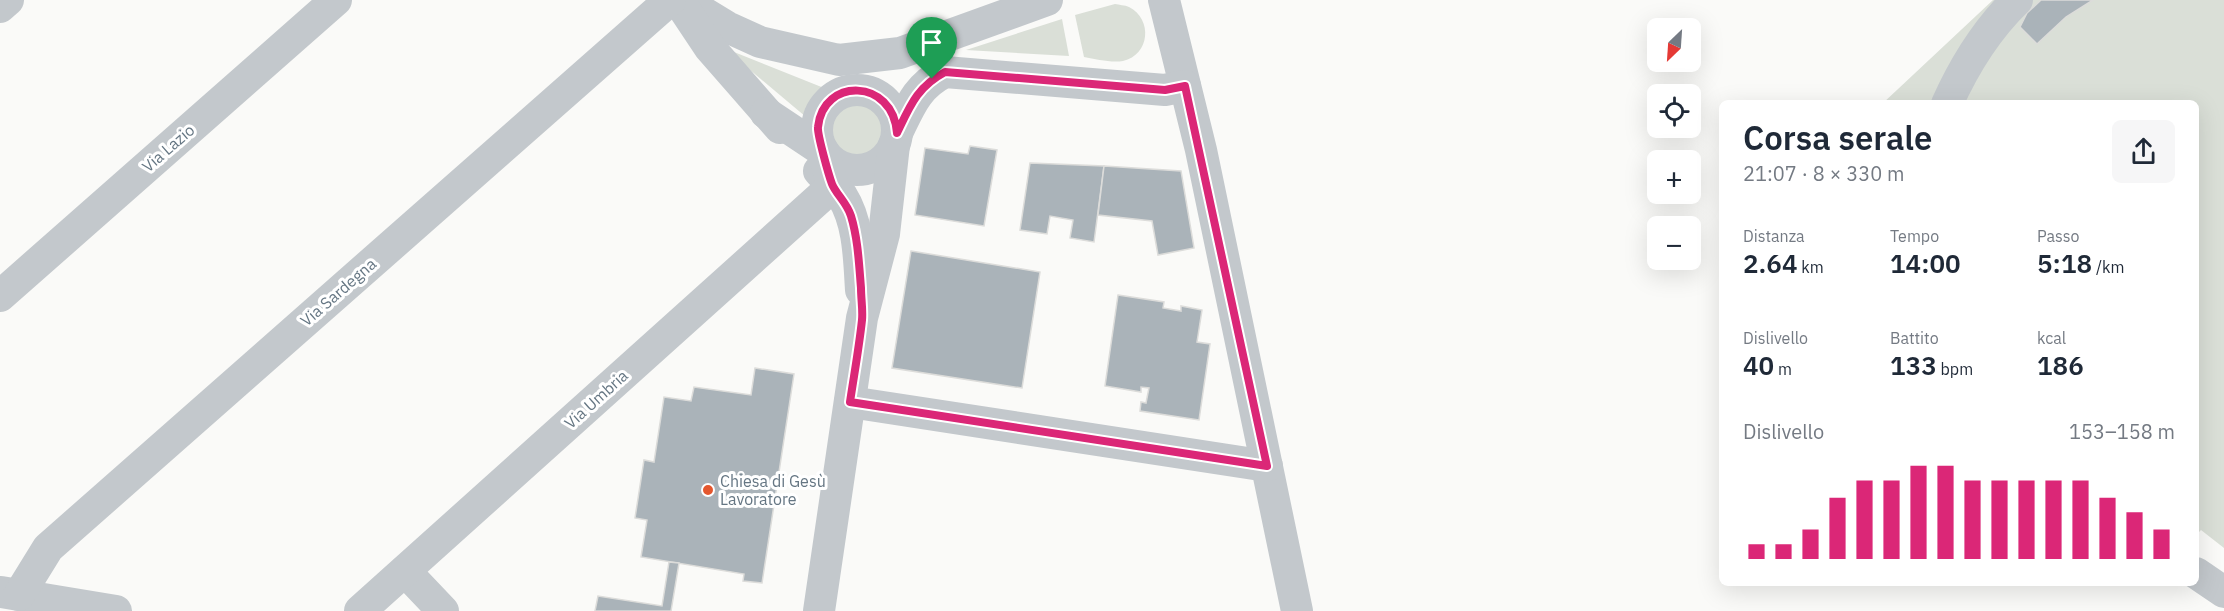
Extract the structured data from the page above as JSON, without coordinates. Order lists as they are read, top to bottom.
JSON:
{
  "streets": {
    "street": ["Via Lazio", "Via Sardegna", "Via Umbria"]
  },
  "places": ["Chiesa di Gesù Lavoratore"],
  "north": "bottom left",
  "page": {
    "map_buttons": ["+", "−"],
    "heading": ["Corsa serale", "21:07 · 8 × 330 m"],
    "stats": [
      ["Distanza", "2.64 km"],
      ["Tempo", "14:00"],
      ["Passo", "5:18 /km"],
      ["Dislivello", "40 m"],
      ["Battito", "133 bpm"],
      ["kcal", "186"]
    ],
    "chart": ["Dislivello", "153–158 m"]
  }
}
